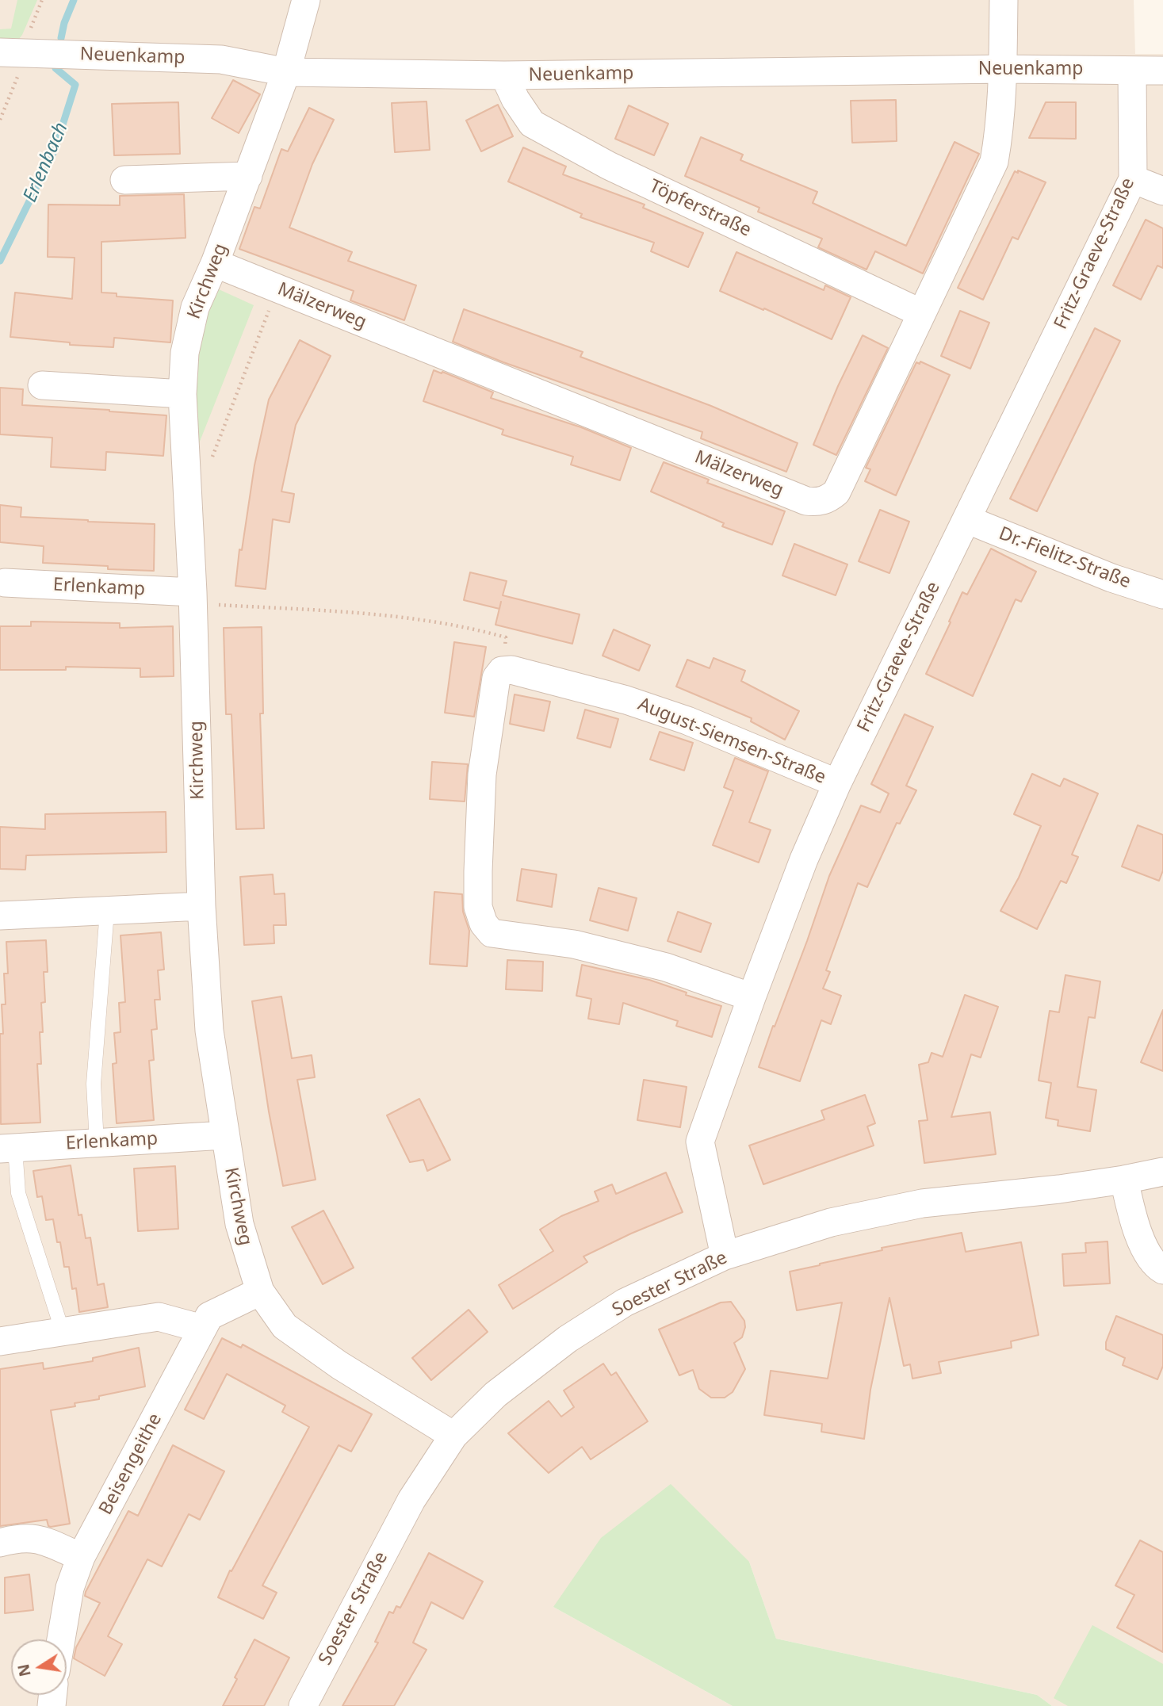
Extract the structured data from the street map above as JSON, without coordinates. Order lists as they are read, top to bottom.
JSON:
{
  "streets": {
    "street": [
      "Neuenkamp",
      "Töpferstraße",
      "Fritz-Graeve-Straße",
      "Kirchweg",
      "Mälzerweg",
      "Dr.-Fielitz-Straße",
      "Erlenkamp",
      "August-Siemsen-Straße",
      "Soester Straße",
      "Beisengeithe"
    ]
  },
  "crossings": [
    ["Neuenkamp", "Töpferstraße"],
    ["Neuenkamp", "Fritz-Graeve-Straße"],
    ["Neuenkamp", "Kirchweg"],
    ["Neuenkamp", "Mälzerweg"],
    ["Töpferstraße", "Mälzerweg"],
    ["Fritz-Graeve-Straße", "Dr.-Fielitz-Straße"],
    ["Fritz-Graeve-Straße", "August-Siemsen-Straße"],
    ["Fritz-Graeve-Straße", "Soester Straße"],
    ["Kirchweg", "Mälzerweg"],
    ["Kirchweg", "Erlenkamp"],
    ["Kirchweg", "Soester Straße"],
    ["Kirchweg", "Beisengeithe"]
  ],
  "water": ["Erlenbach"],
  "north": "left"
}
